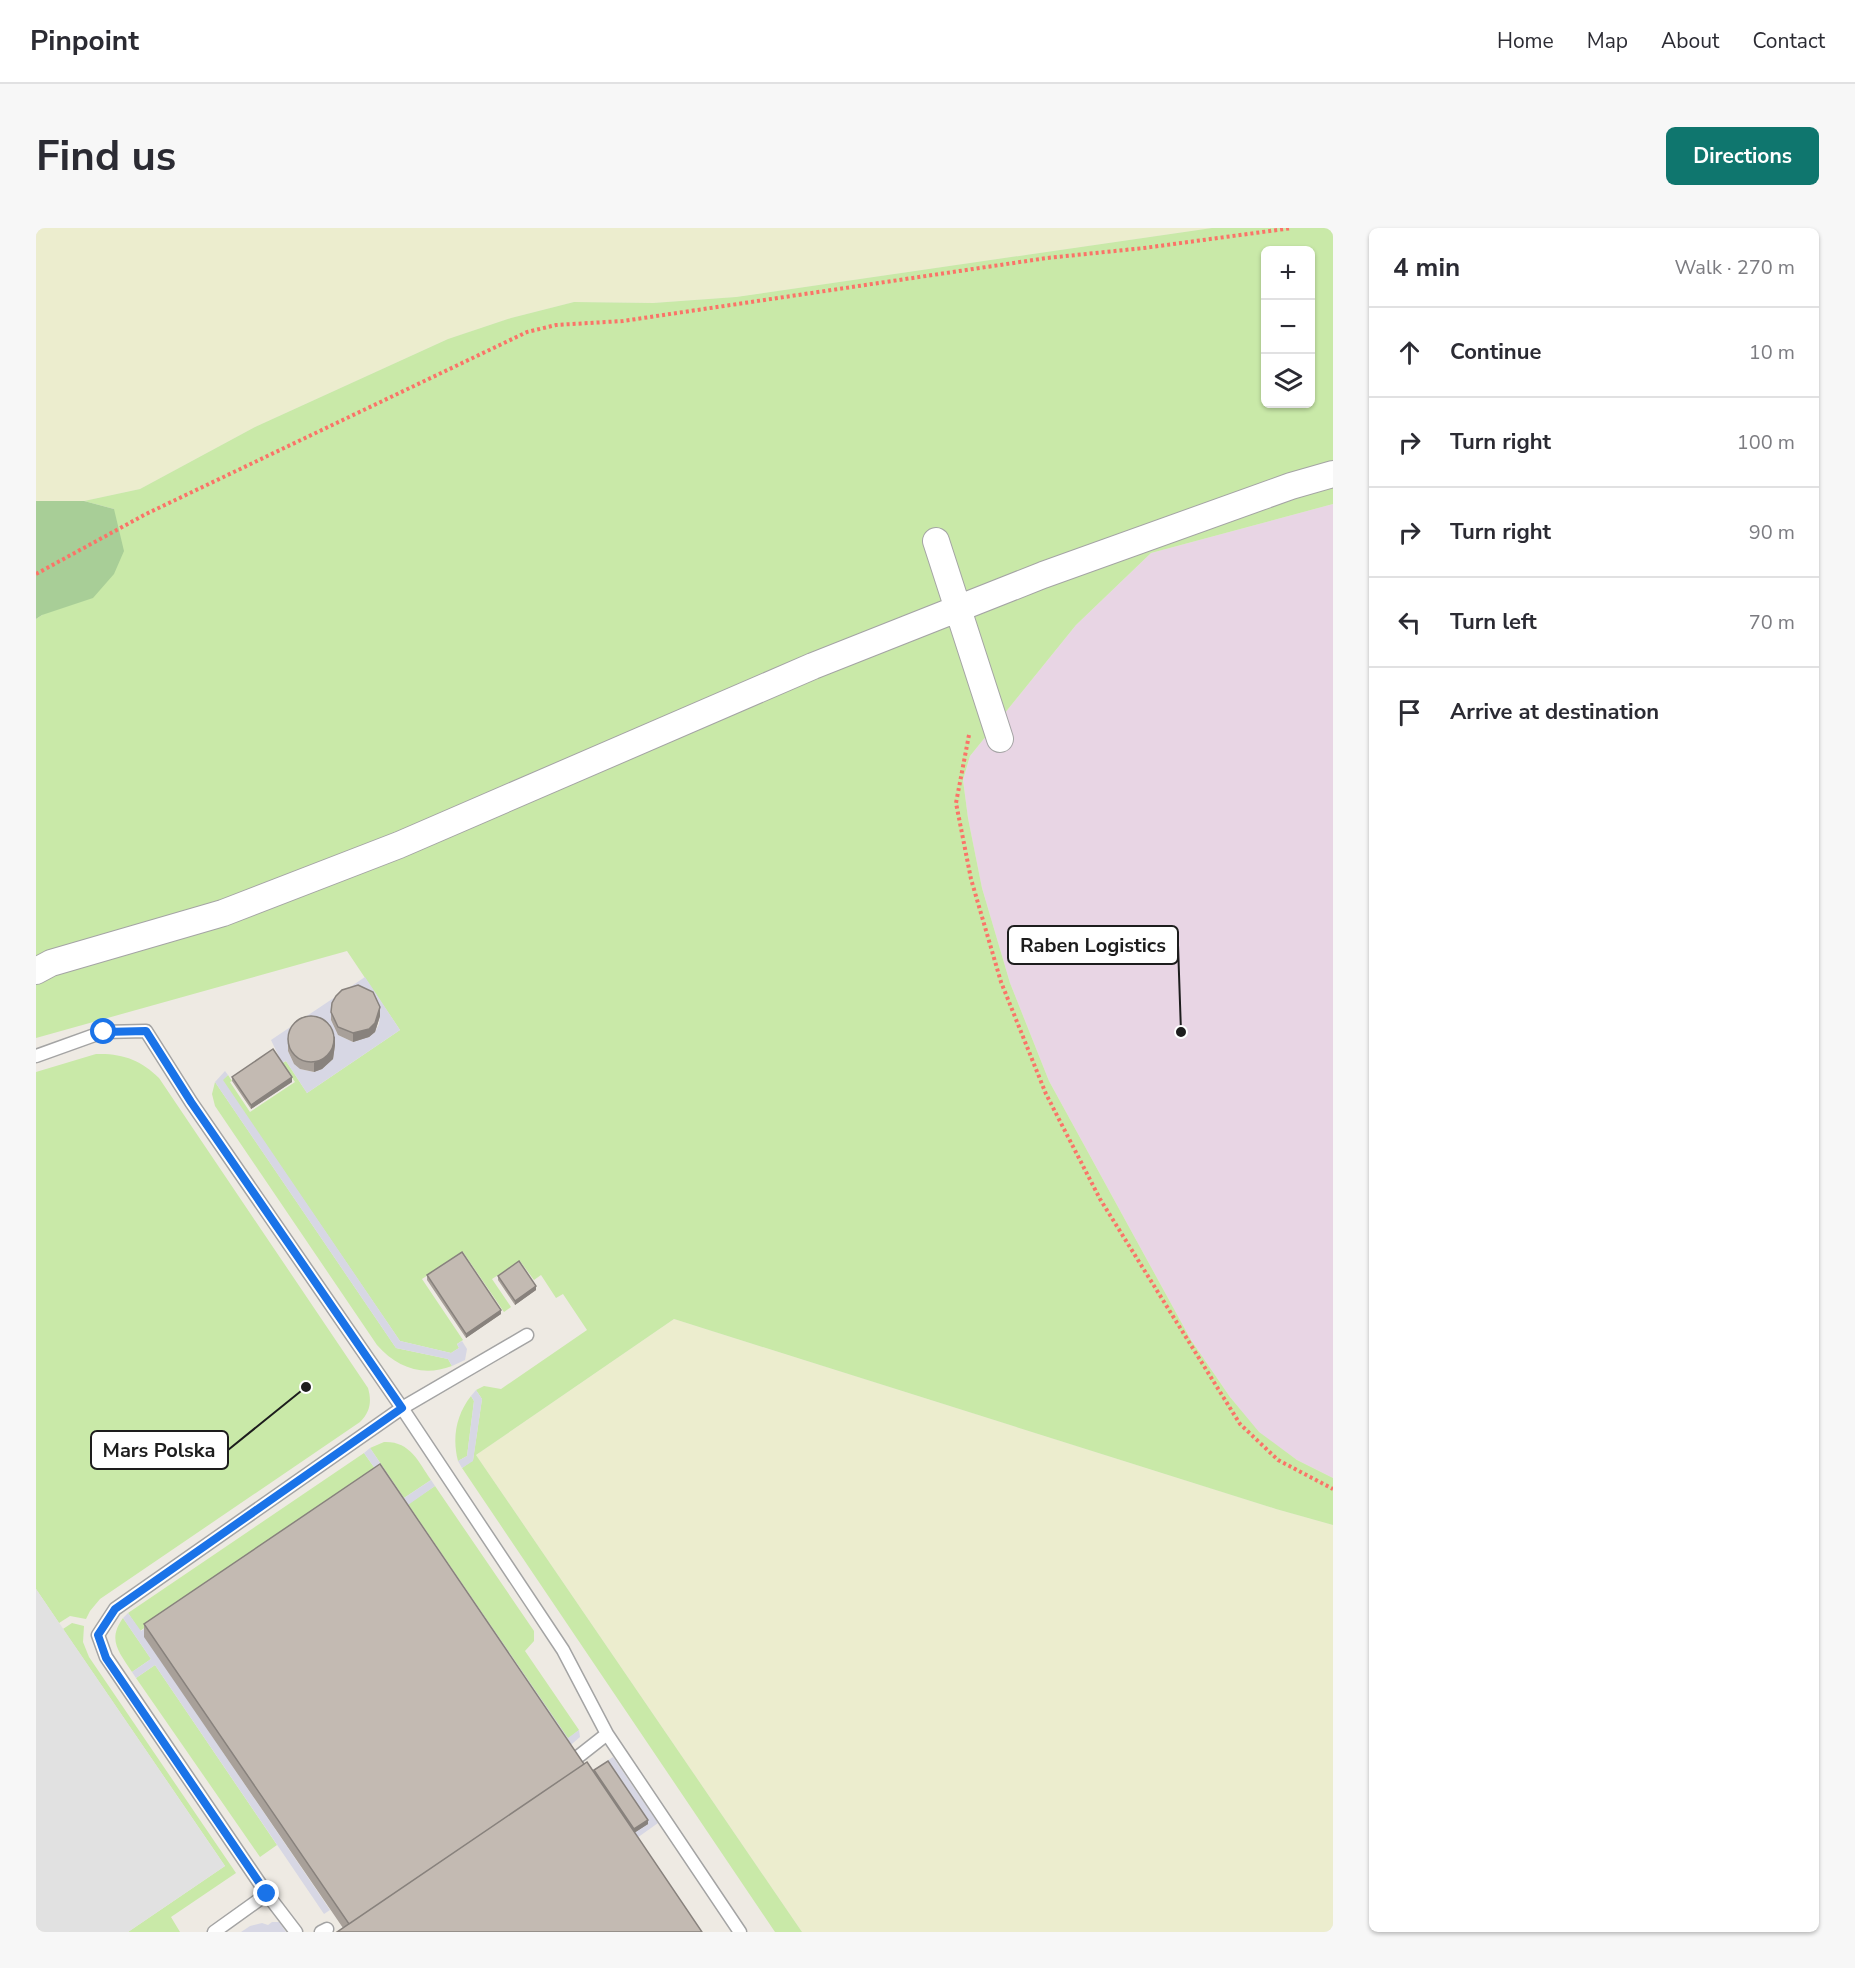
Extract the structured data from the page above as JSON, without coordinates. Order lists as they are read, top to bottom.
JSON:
{
  "places": ["Raben Logistics", "Mars Polska"],
  "page": {
    "header": "Pinpoint",
    "nav": [
      "Home",
      "Map",
      "About",
      "Contact"
    ],
    "buttons": "Directions",
    "title": "Find us",
    "heading": ["4 min", "Walk · 270 m"],
    "map_buttons": ["+", "−"],
    "list": [
      ["Continue", "10 m"],
      ["Turn right", "100 m"],
      ["Turn right", "90 m"],
      ["Turn left", "70 m"],
      "Arrive at destination"
    ]
  }
}
